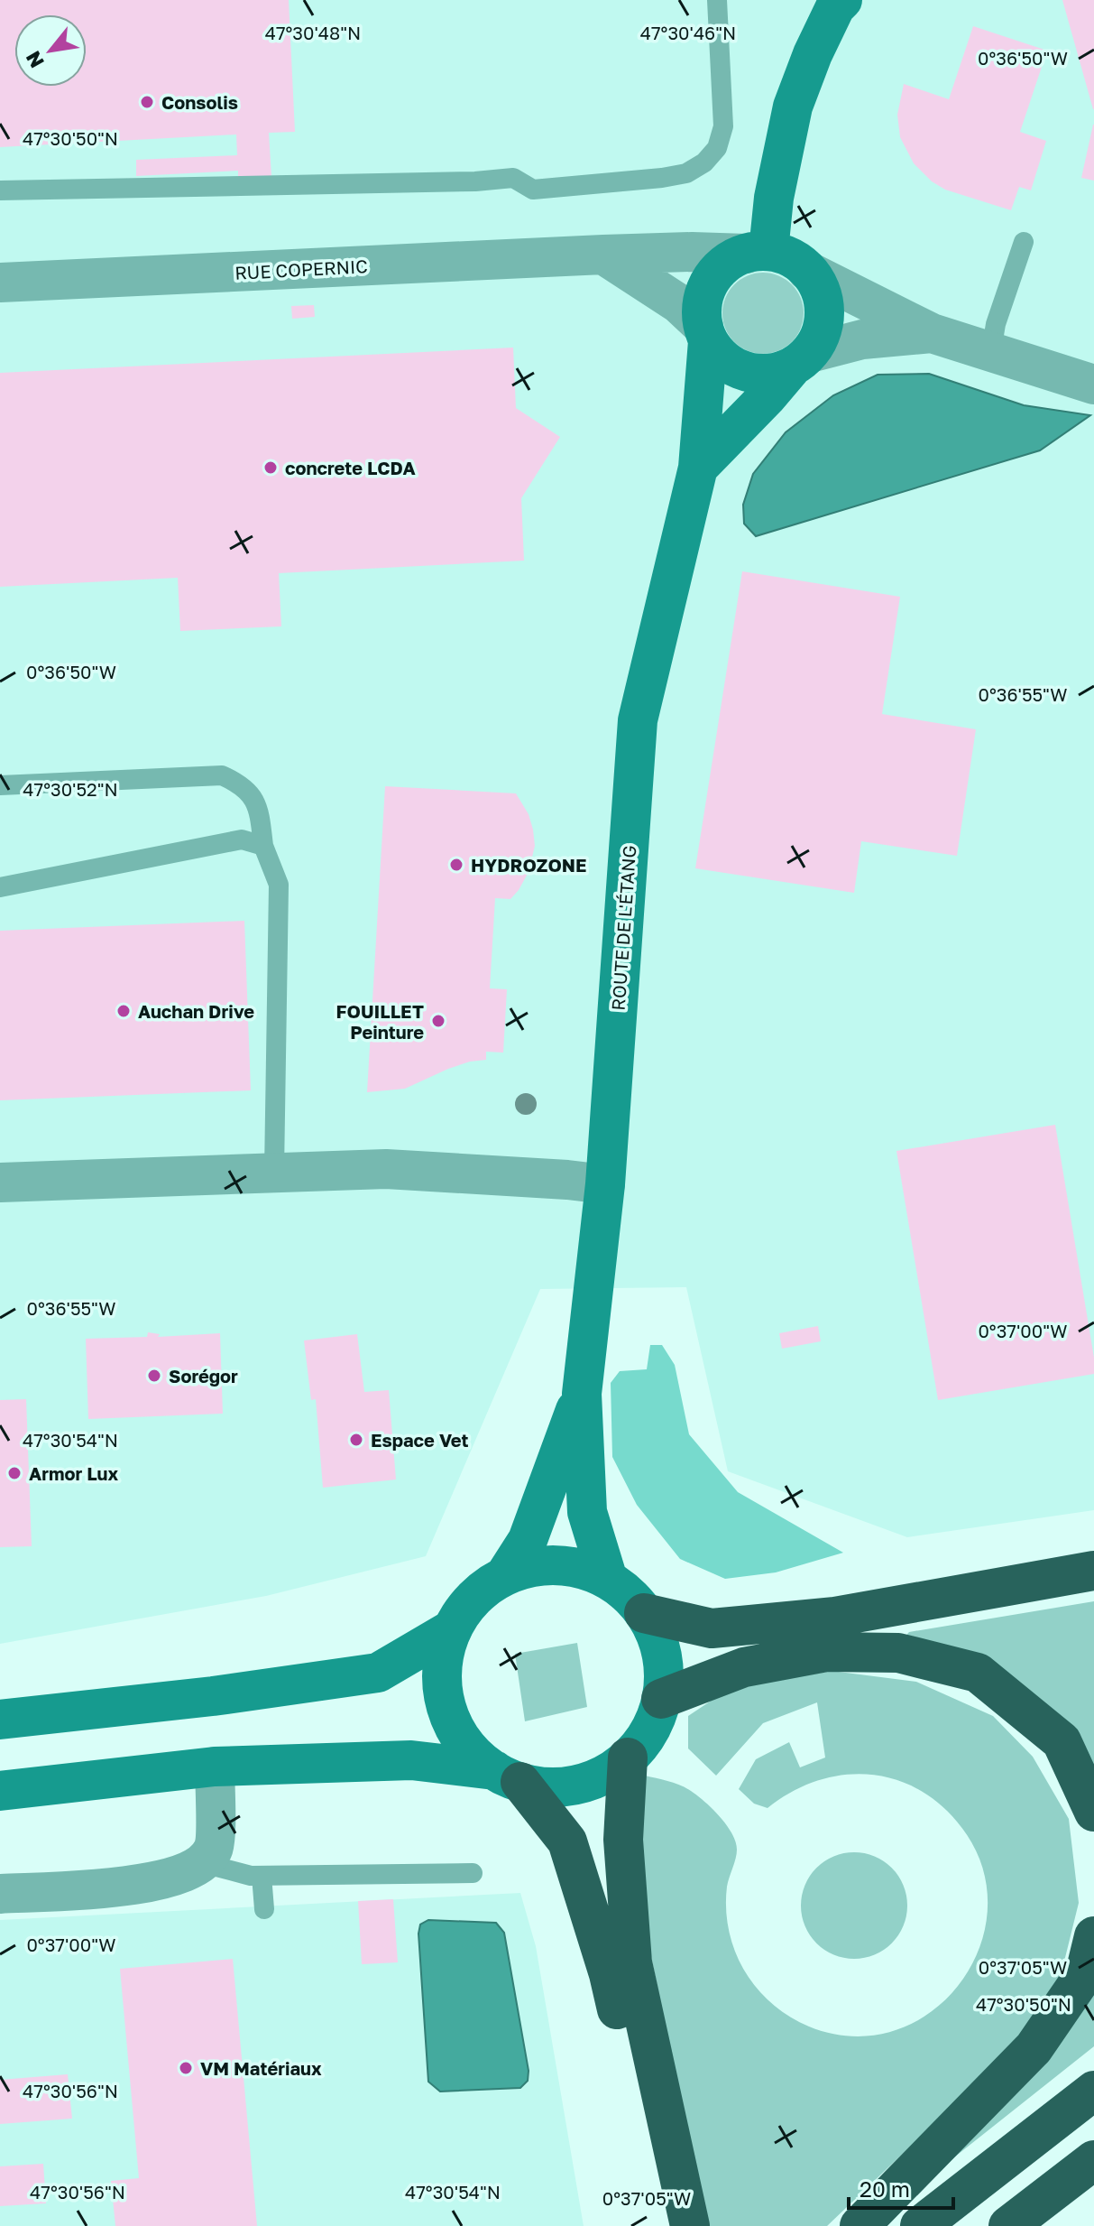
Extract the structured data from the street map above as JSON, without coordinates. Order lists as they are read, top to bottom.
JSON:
{
  "streets": {
    "street": ["RUE COPERNIC", "ROUTE DE L'ÉTANG"]
  },
  "crossings": [
    ["RUE COPERNIC", "ROUTE DE L'ÉTANG"]
  ],
  "places": [
    "Consolis",
    "concrete LCDA",
    "HYDROZONE",
    "Auchan Drive",
    "FOUILLET Peinture",
    "Sorégor",
    "Espace Vet",
    "Armor Lux",
    "VM Matériaux"
  ],
  "scale_bar": "20 m",
  "north": "bottom left",
  "coordinates": [
    "47°30'48\"N",
    "47°30'46\"N",
    "0°36'50\"W",
    "47°30'50\"N",
    "0°36'55\"W",
    "47°30'52\"N",
    "0°37'00\"W",
    "47°30'54\"N",
    "0°37'05\"W",
    "47°30'56\"N"
  ]
}
